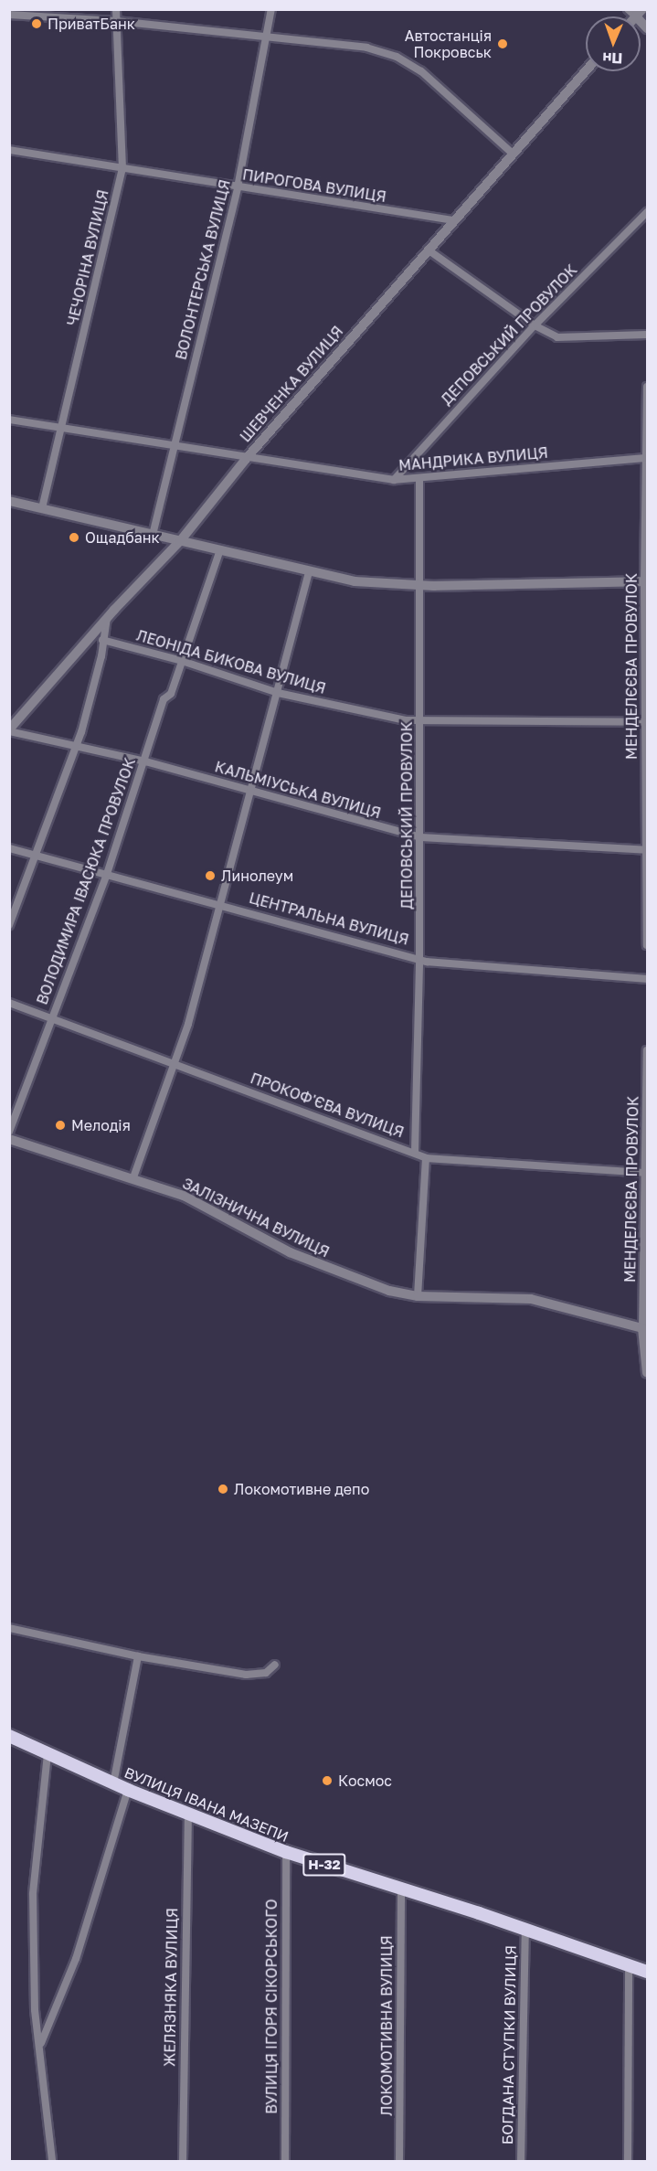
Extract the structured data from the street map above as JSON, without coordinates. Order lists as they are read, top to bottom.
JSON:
{
  "streets": {
    "main road": ["ВУЛИЦЯ ІВАНА МАЗЕПИ", "Н-32"],
    "street": [
      "ПИРОГОВА ВУЛИЦЯ",
      "ЧЕЧОРІНА ВУЛИЦЯ",
      "ВОЛОНТЕРСЬКА ВУЛИЦЯ",
      "ДЕПОВСЬКИЙ ПРОВУЛОК",
      "ШЕВЧЕНКА ВУЛИЦЯ",
      "МАНДРИКА ВУЛИЦЯ",
      "ЛЕОНІДА БИКОВА ВУЛИЦЯ",
      "МЕНДЕЛЄЄВА ПРОВУЛОК",
      "КАЛЬМІУСЬКА ВУЛИЦЯ",
      "ВОЛОДИМИРА ІВАСЮКА ПРОВУЛОК",
      "ЦЕНТРАЛЬНА ВУЛИЦЯ",
      "ПРОКОФ'ЄВА ВУЛИЦЯ",
      "ЗАЛІЗНИЧНА ВУЛИЦЯ",
      "ЖЕЛЯЗНЯКА ВУЛИЦЯ",
      "ВУЛИЦЯ ІГОРЯ СІКОРСЬКОГО",
      "ЛОКОМОТИВНА ВУЛИЦЯ",
      "БОГДАНА СТУПКИ ВУЛИЦЯ"
    ]
  },
  "crossings": [
    ["ПИРОГОВА ВУЛИЦЯ", "ЧЕЧОРІНА ВУЛИЦЯ"],
    ["ПИРОГОВА ВУЛИЦЯ", "ВОЛОНТЕРСЬКА ВУЛИЦЯ"],
    ["ПИРОГОВА ВУЛИЦЯ", "ШЕВЧЕНКА ВУЛИЦЯ"],
    ["ЧЕЧОРІНА ВУЛИЦЯ", "МАНДРИКА ВУЛИЦЯ"],
    ["ВОЛОНТЕРСЬКА ВУЛИЦЯ", "МАНДРИКА ВУЛИЦЯ"],
    ["ДЕПОВСЬКИЙ ПРОВУЛОК", "МАНДРИКА ВУЛИЦЯ"],
    ["ДЕПОВСЬКИЙ ПРОВУЛОК", "ЛЕОНІДА БИКОВА ВУЛИЦЯ"],
    ["ДЕПОВСЬКИЙ ПРОВУЛОК", "КАЛЬМІУСЬКА ВУЛИЦЯ"],
    ["ДЕПОВСЬКИЙ ПРОВУЛОК", "ЦЕНТРАЛЬНА ВУЛИЦЯ"],
    ["ДЕПОВСЬКИЙ ПРОВУЛОК", "ПРОКОФ'ЄВА ВУЛИЦЯ"],
    ["ШЕВЧЕНКА ВУЛИЦЯ", "МАНДРИКА ВУЛИЦЯ"],
    ["ШЕВЧЕНКА ВУЛИЦЯ", "КАЛЬМІУСЬКА ВУЛИЦЯ"],
    ["МАНДРИКА ВУЛИЦЯ", "МЕНДЕЛЄЄВА ПРОВУЛОК"],
    ["ЛЕОНІДА БИКОВА ВУЛИЦЯ", "МЕНДЕЛЄЄВА ПРОВУЛОК"],
    ["ЛЕОНІДА БИКОВА ВУЛИЦЯ", "ВОЛОДИМИРА ІВАСЮКА ПРОВУЛОК"],
    ["МЕНДЕЛЄЄВА ПРОВУЛОК", "КАЛЬМІУСЬКА ВУЛИЦЯ"],
    ["МЕНДЕЛЄЄВА ПРОВУЛОК", "ПРОКОФ'ЄВА ВУЛИЦЯ"],
    ["МЕНДЕЛЄЄВА ПРОВУЛОК", "ЗАЛІЗНИЧНА ВУЛИЦЯ"],
    ["КАЛЬМІУСЬКА ВУЛИЦЯ", "ВОЛОДИМИРА ІВАСЮКА ПРОВУЛОК"],
    ["ВОЛОДИМИРА ІВАСЮКА ПРОВУЛОК", "ЦЕНТРАЛЬНА ВУЛИЦЯ"],
    ["ВОЛОДИМИРА ІВАСЮКА ПРОВУЛОК", "ПРОКОФ'ЄВА ВУЛИЦЯ"],
    ["ВУЛИЦЯ ІВАНА МАЗЕПИ", "ЖЕЛЯЗНЯКА ВУЛИЦЯ"],
    ["ВУЛИЦЯ ІВАНА МАЗЕПИ", "ВУЛИЦЯ ІГОРЯ СІКОРСЬКОГО"],
    ["ВУЛИЦЯ ІВАНА МАЗЕПИ", "ЛОКОМОТИВНА ВУЛИЦЯ"],
    ["ВУЛИЦЯ ІВАНА МАЗЕПИ", "БОГДАНА СТУПКИ ВУЛИЦЯ"]
  ],
  "places": [
    "ПриватБанк",
    "Автостанція Покровськ",
    "Ощадбанк",
    "Линолеум",
    "Мелодія",
    "Локомотивне депо",
    "Космос"
  ],
  "north": "bottom"
}
